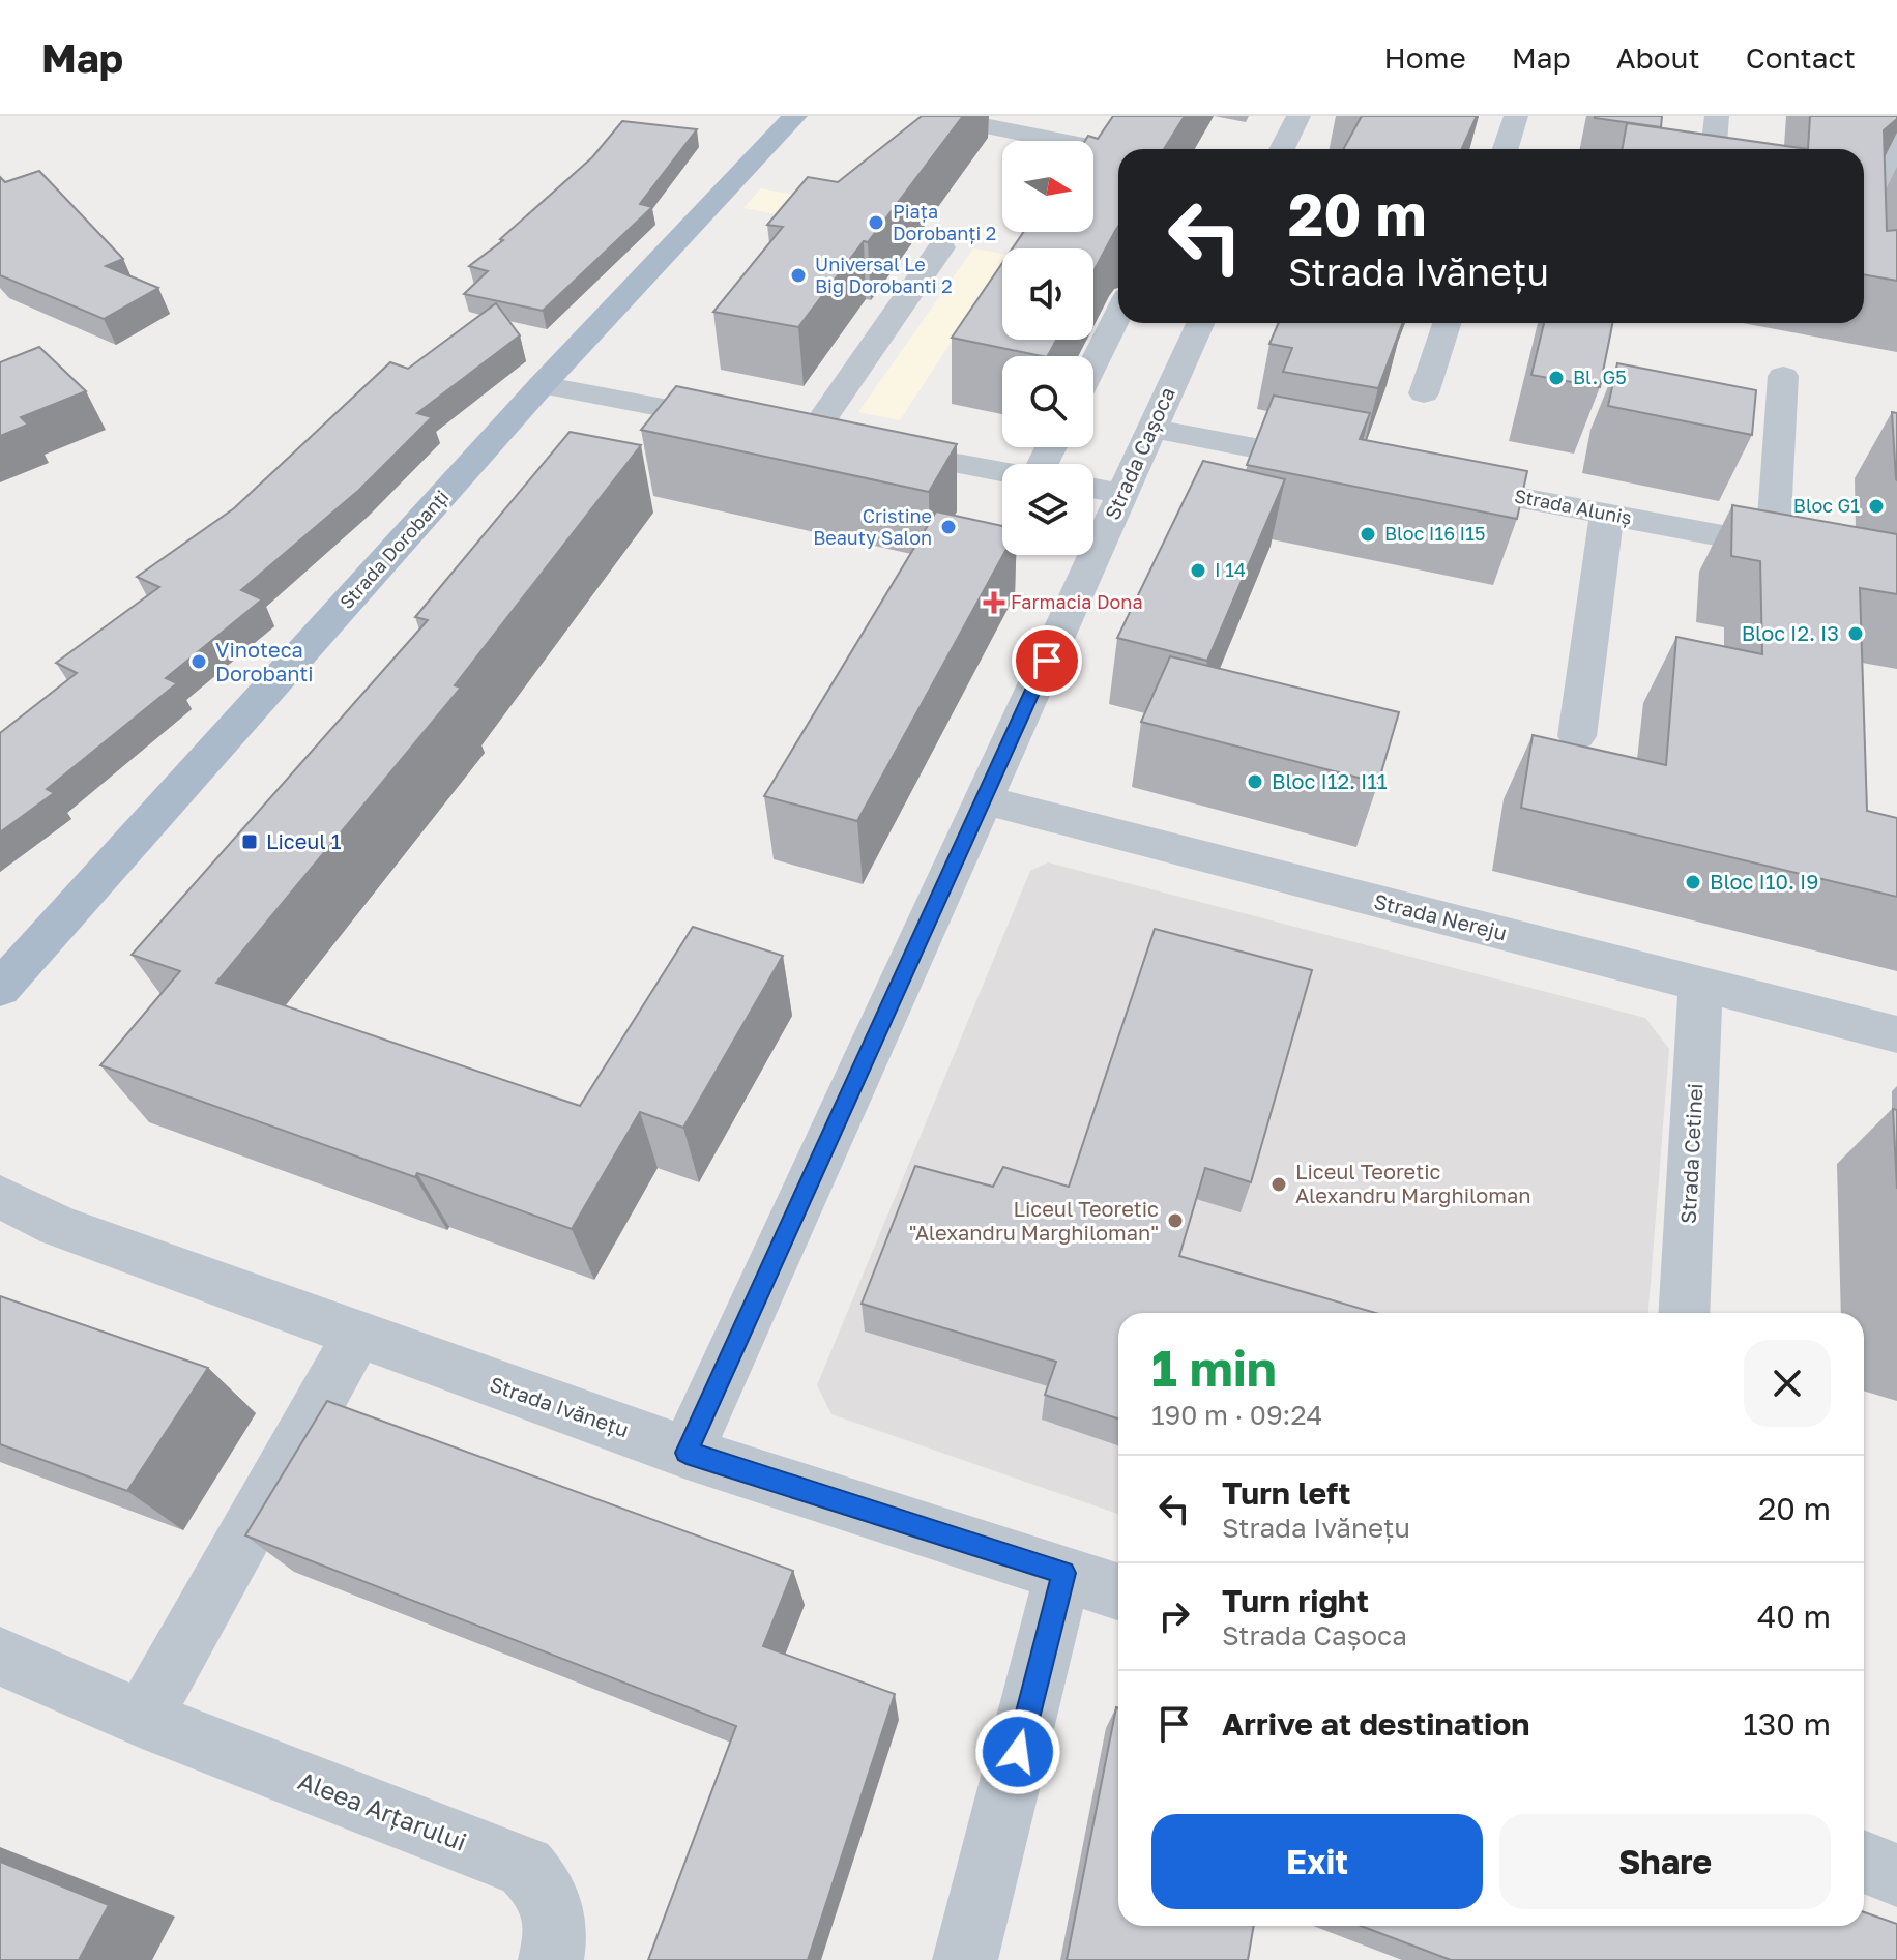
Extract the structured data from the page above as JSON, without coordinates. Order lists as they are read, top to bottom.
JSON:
{
  "streets": {
    "main road": ["Strada Dorobanți"],
    "street": [
      "Strada Cașoca",
      "Strada Aluniș",
      "Strada Nereju",
      "Strada Cetinei",
      "Strada Ivănețu",
      "Aleea Arțarului"
    ]
  },
  "crossings": [
    ["Strada Cașoca", "Strada Nereju"],
    ["Strada Cașoca", "Strada Ivănețu"],
    ["Strada Nereju", "Strada Cetinei"]
  ],
  "places": {
    "other": [
      "Piața Dorobanți 2",
      "Universal Le Big Dorobanti 2",
      "Bl. G5",
      "Bloc G1",
      "Cristine Beauty Salon",
      "Bloc I16 I15",
      "I 14",
      "Bloc I2. I3",
      "Vinoteca Dorobanti",
      "Bloc I12. I11",
      "Bloc I10. I9",
      "Liceul Teoretic Alexandru Marghiloman",
      "Liceul Teoretic \"Alexandru Marghiloman\""
    ],
    "health": ["Farmacia Dona"],
    "transit": ["Liceul 1"]
  },
  "north": "right",
  "page": {
    "header": "Map",
    "nav": [
      "Home",
      "Map",
      "About",
      "Contact"
    ],
    "turn": ["20 m", "Strada Ivănețu"],
    "heading": ["1 min", "190 m · 09:24"],
    "list": [
      {
        "name": "Turn left",
        "note": "Strada Ivănețu",
        "value": "20 m"
      },
      {
        "name": "Turn right",
        "note": "Strada Cașoca",
        "value": "40 m"
      },
      {
        "name": "Arrive at destination",
        "value": "130 m"
      }
    ],
    "buttons": ["Exit", "Share"]
  }
}
